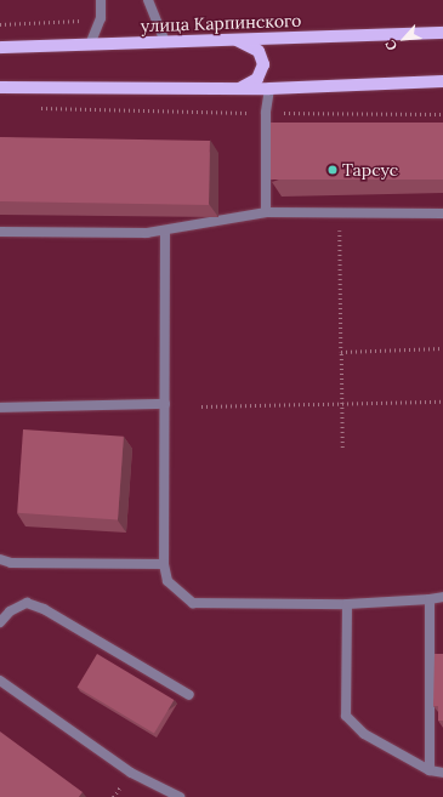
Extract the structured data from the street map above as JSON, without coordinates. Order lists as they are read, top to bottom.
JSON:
{
  "streets": {
    "main road": ["улица Карпинского"]
  },
  "places": ["Тарсус"],
  "north": "bottom left"
}
